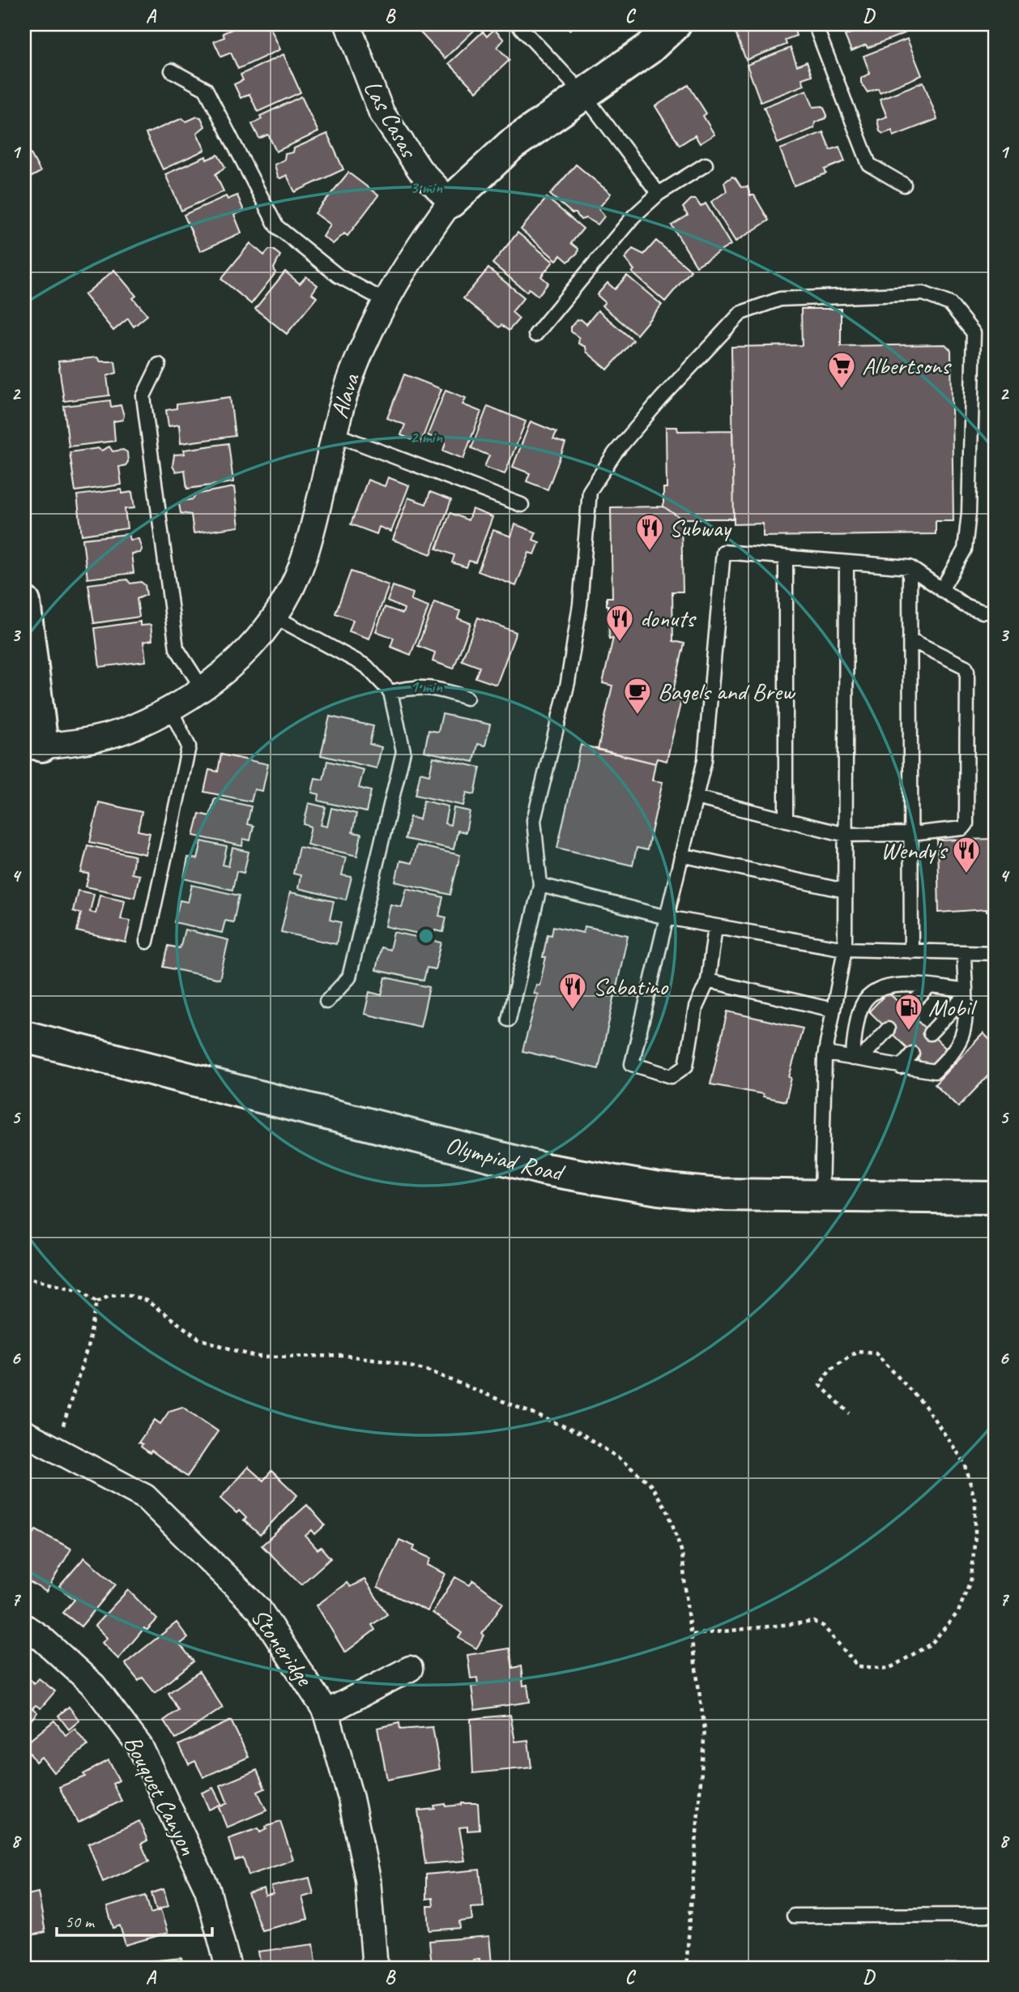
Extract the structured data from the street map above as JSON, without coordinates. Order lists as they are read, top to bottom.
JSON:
{
  "streets": {
    "main road": ["Alava", "Olympiad Road"],
    "street": ["Las Casas", "Stoneridge", "Bouquet Canyon"]
  },
  "crossings": [
    ["Las Casas", "Alava"]
  ],
  "places": {
    "supermarket": ["Albertsons"],
    "restaurant": [
      "Subway",
      "donuts",
      "Wendy's",
      "Sabatino"
    ],
    "cafe": ["Bagels and Brew"],
    "fuel station": ["Mobil"]
  },
  "scale_bar": "50 m",
  "grid": {
    "columns": [
      "A",
      "B",
      "C",
      "D"
    ],
    "rows": [
      "1",
      "2",
      "3",
      "4",
      "5",
      "6",
      "7",
      "8"
    ]
  },
  "rings": ["3 min", "2 min", "1 min"]
}
